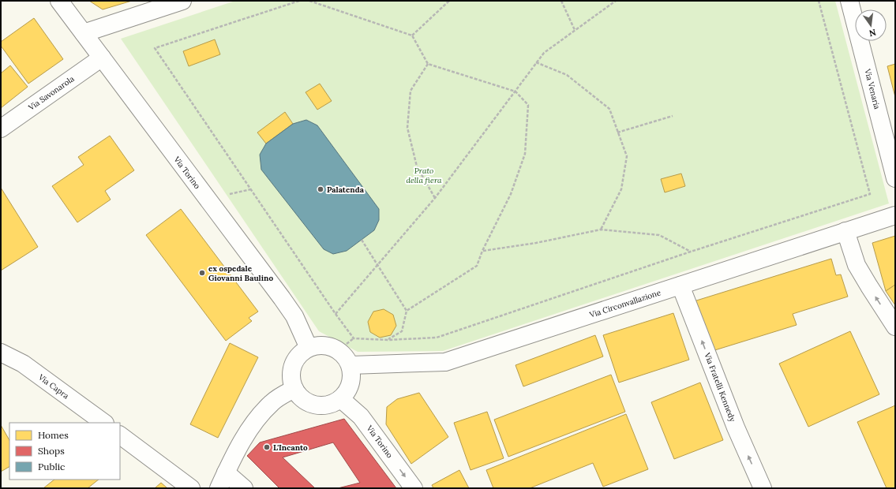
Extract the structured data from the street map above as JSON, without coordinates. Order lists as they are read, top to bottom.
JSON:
{
  "streets": {
    "street": [
      "Via Venaria",
      "Via Savonarola",
      "Via Torino",
      "Via Circonvallazione",
      "Via Capra",
      "Via Fratelli Kennedy"
    ]
  },
  "crossings": [
    ["Via Savonarola", "Via Torino"],
    ["Via Torino", "Via Circonvallazione"],
    ["Via Circonvallazione", "Via Fratelli Kennedy"]
  ],
  "one_way": ["Via Fratelli Kennedy"],
  "parks": ["Prato della fiera"],
  "places": ["Palatenda", "ex ospedale Giovanni Baulino", "L'Incanto"],
  "legend": ["Homes", "Shops", "Public"],
  "north": "bottom"
}
